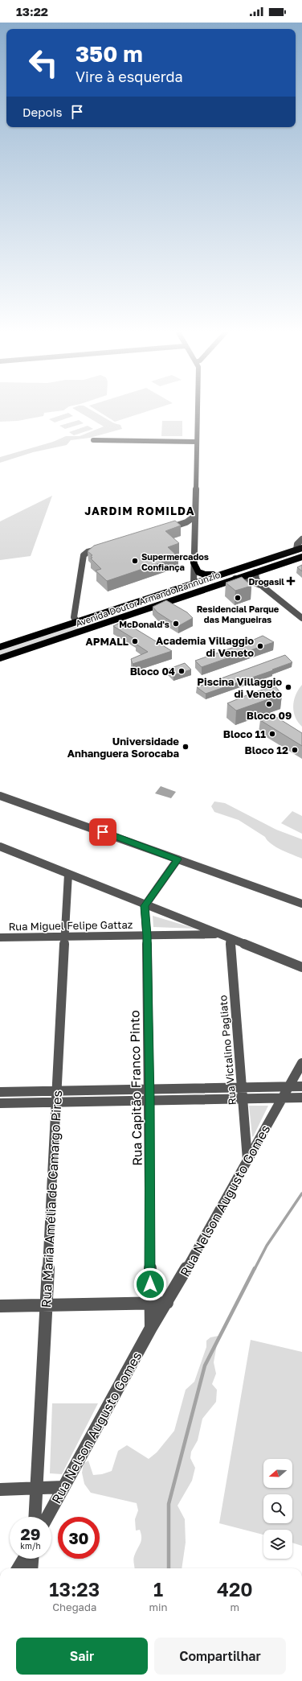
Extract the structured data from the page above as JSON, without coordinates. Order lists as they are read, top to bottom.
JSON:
{
  "streets": {
    "main road": ["Avenida Doutor Armando Pannunzio"],
    "street": [
      "Rua Miguel Felipe Gattaz",
      "Rua Victalino Pagliato",
      "Rua Capitão Franco Pinto",
      "Rua Maria Amélia de Camargo Pires",
      "Rua Nelson Augusto Gomes"
    ]
  },
  "crossings": [
    ["Rua Miguel Felipe Gattaz", "Rua Capitão Franco Pinto"],
    ["Rua Miguel Felipe Gattaz", "Rua Maria Amélia de Camargo Pires"],
    ["Rua Victalino Pagliato", "Rua Nelson Augusto Gomes"],
    ["Rua Capitão Franco Pinto", "Rua Nelson Augusto Gomes"]
  ],
  "districts": ["JARDIM ROMILDA"],
  "places": {
    "other": [
      "Supermercados Confiança",
      "Residencial Parque das Mangueiras",
      "McDonald's",
      "APMALL",
      "Academia Villaggio di Veneto",
      "Bloco 04",
      "Piscina Villaggio di Veneto",
      "Bloco 09",
      "Bloco 11",
      "Universidade Anhanguera Sorocaba",
      "Bloco 12"
    ],
    "health": ["Drogasil"]
  },
  "north": "left",
  "page": {
    "status": "13:22",
    "turn": ["350 m", "Vire à esquerda"],
    "then": "Depois",
    "speed": "29 km/h",
    "limit": "30",
    "eta": [
      "13:23",
      "Chegada",
      "1",
      "min",
      "420",
      "m"
    ],
    "buttons": ["Sair", "Compartilhar"]
  }
}
